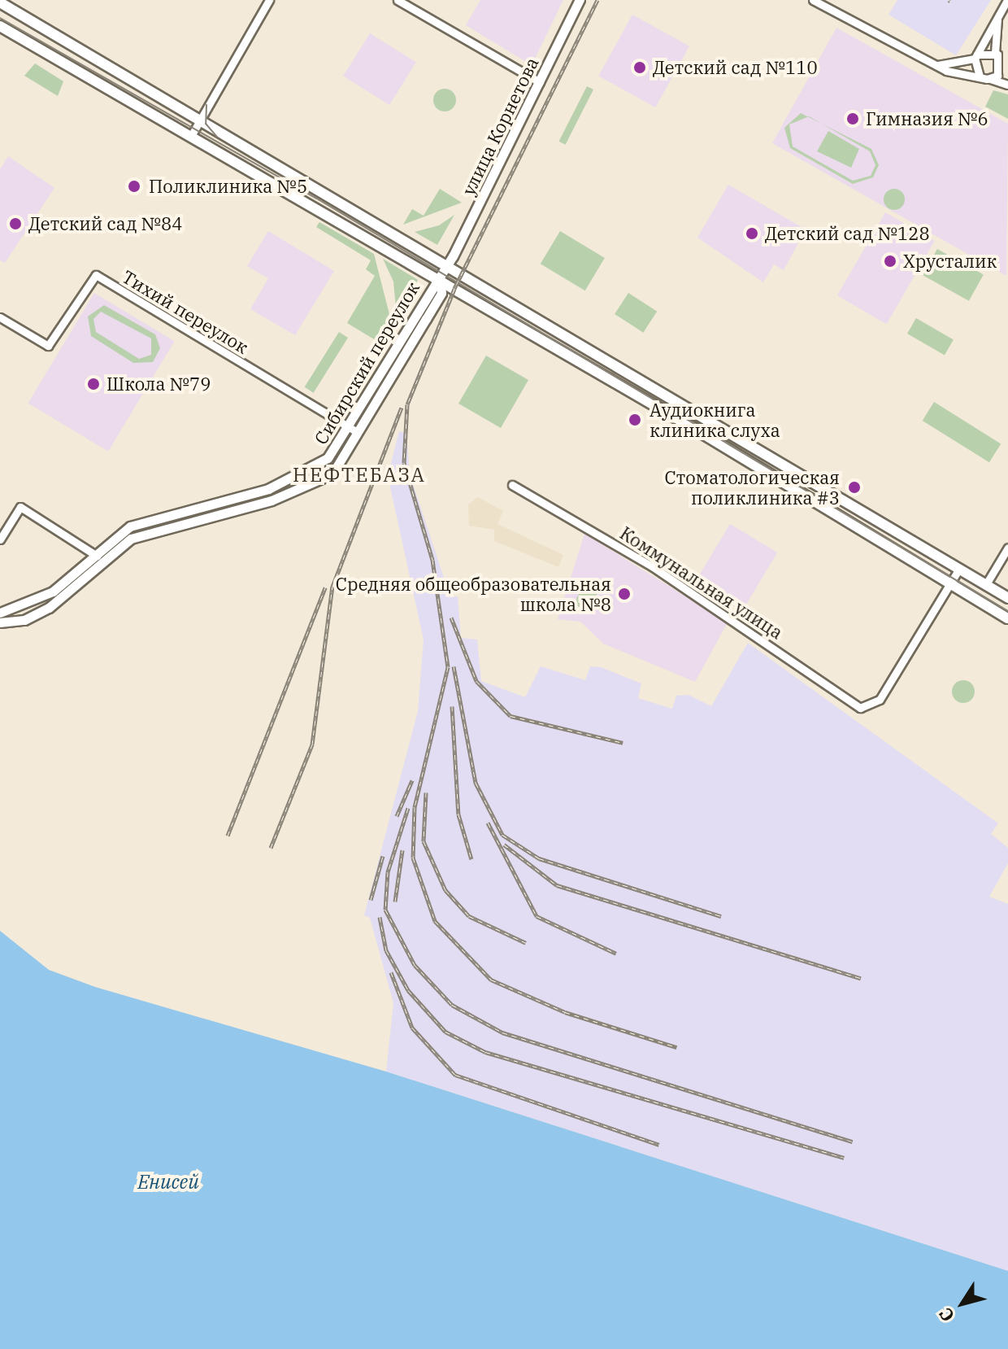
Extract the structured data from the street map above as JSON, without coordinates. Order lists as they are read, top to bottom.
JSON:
{
  "streets": {
    "main road": ["улица Корнетова", "Сибирский переулок"],
    "street": ["Тихий переулок", "Коммунальная улица"]
  },
  "crossings": [
    ["улица Корнетова", "Сибирский переулок"],
    ["Тихий переулок", "Сибирский переулок"]
  ],
  "districts": ["НЕФТЕБАЗА"],
  "water": ["Енисей"],
  "places": [
    "Детский сад №110",
    "Гимназия №6",
    "Поликлиника №5",
    "Детский сад №84",
    "Детский сад №128",
    "Хрусталик",
    "Школа №79",
    "Аудиокнига клиника слуха",
    "Стоматологическая поликлиника #3",
    "Средняя общеобразовательная школа №8"
  ],
  "north": "bottom left"
}
